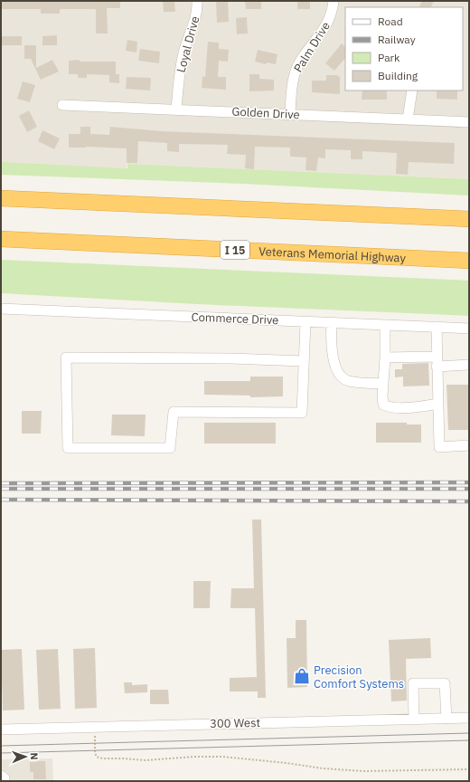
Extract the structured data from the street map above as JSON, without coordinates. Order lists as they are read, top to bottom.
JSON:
{
  "streets": {
    "highway": ["I 15", "Veterans Memorial Highway"],
    "street": [
      "Loyal Drive",
      "Palm Drive",
      "Golden Drive",
      "Commerce Drive",
      "300 West"
    ]
  },
  "crossings": [
    ["Loyal Drive", "Golden Drive"],
    ["Palm Drive", "Golden Drive"]
  ],
  "places": {
    "shop": ["Precision Comfort Systems"]
  },
  "legend": [
    "Road",
    "Railway",
    "Park",
    "Building"
  ],
  "north": "right"
}
